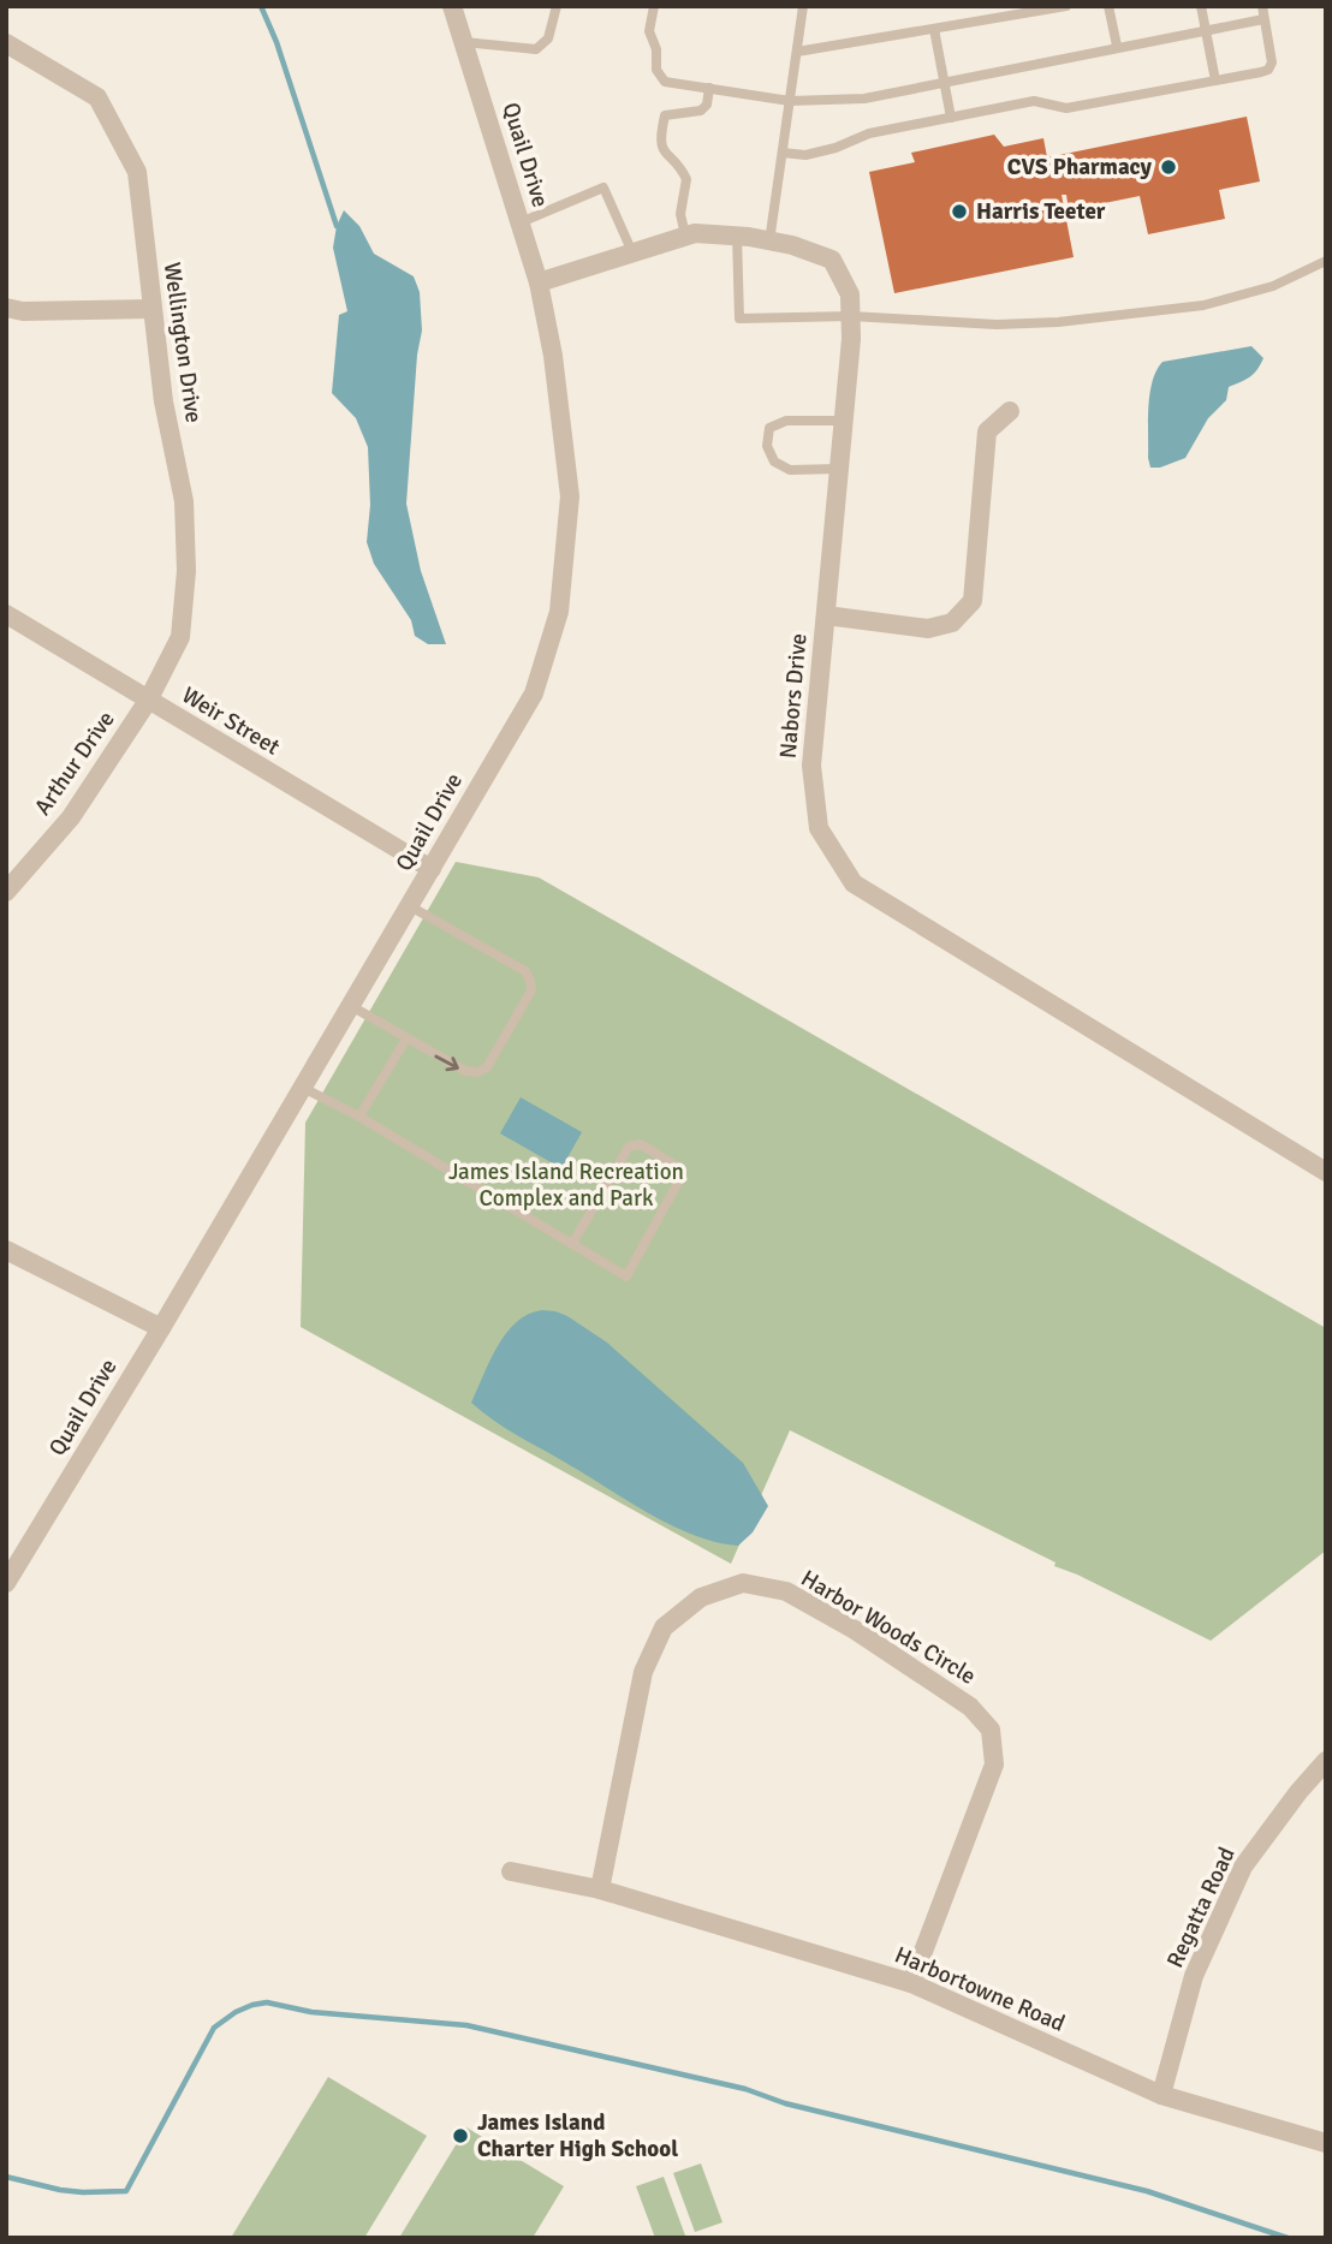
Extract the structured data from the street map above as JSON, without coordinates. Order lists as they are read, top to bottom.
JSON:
{
  "streets": {
    "street": [
      "Quail Drive",
      "Wellington Drive",
      "Nabors Drive",
      "Weir Street",
      "Arthur Drive",
      "Harbor Woods Circle",
      "Regatta Road",
      "Harbortowne Road"
    ]
  },
  "crossings": [
    ["Quail Drive", "Nabors Drive"],
    ["Quail Drive", "Weir Street"],
    ["Wellington Drive", "Weir Street"],
    ["Wellington Drive", "Arthur Drive"],
    ["Weir Street", "Arthur Drive"],
    ["Harbor Woods Circle", "Harbortowne Road"],
    ["Regatta Road", "Harbortowne Road"]
  ],
  "parks": ["James Island Recreation Complex and Park"],
  "places": ["CVS Pharmacy", "Harris Teeter", "James Island Charter High School"]
}
